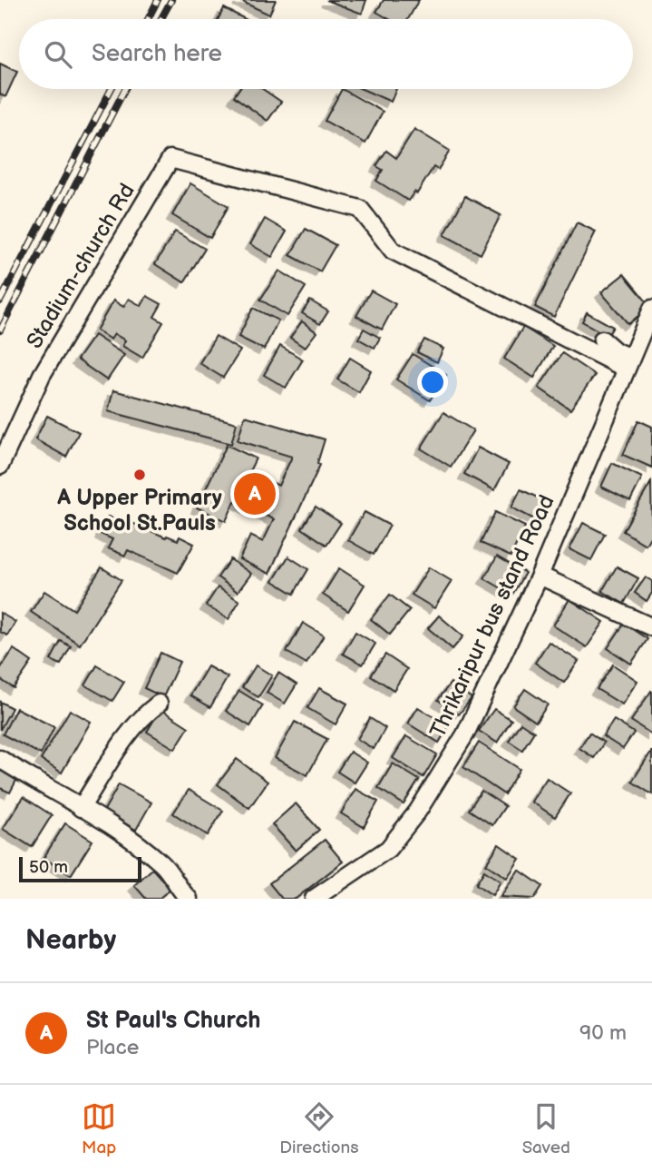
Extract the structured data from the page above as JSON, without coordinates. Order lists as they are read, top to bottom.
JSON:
{
  "streets": {
    "street": ["Stadium-church Rd", "Thrikaripur bus stand Road"]
  },
  "crossings": [
    ["Stadium-church Rd", "Thrikaripur bus stand Road"]
  ],
  "places": ["A Upper Primary School St.Pauls"],
  "scale_bar": "50 m",
  "page": {
    "search": "Search here",
    "pins": "A",
    "scale": "50 m",
    "heading": "Nearby",
    "list": [
      {
        "mark": "A",
        "name": "St Paul's Church",
        "note": "Place",
        "value": "90 m"
      }
    ],
    "nav": ["Map", "Directions", "Saved"]
  }
}
